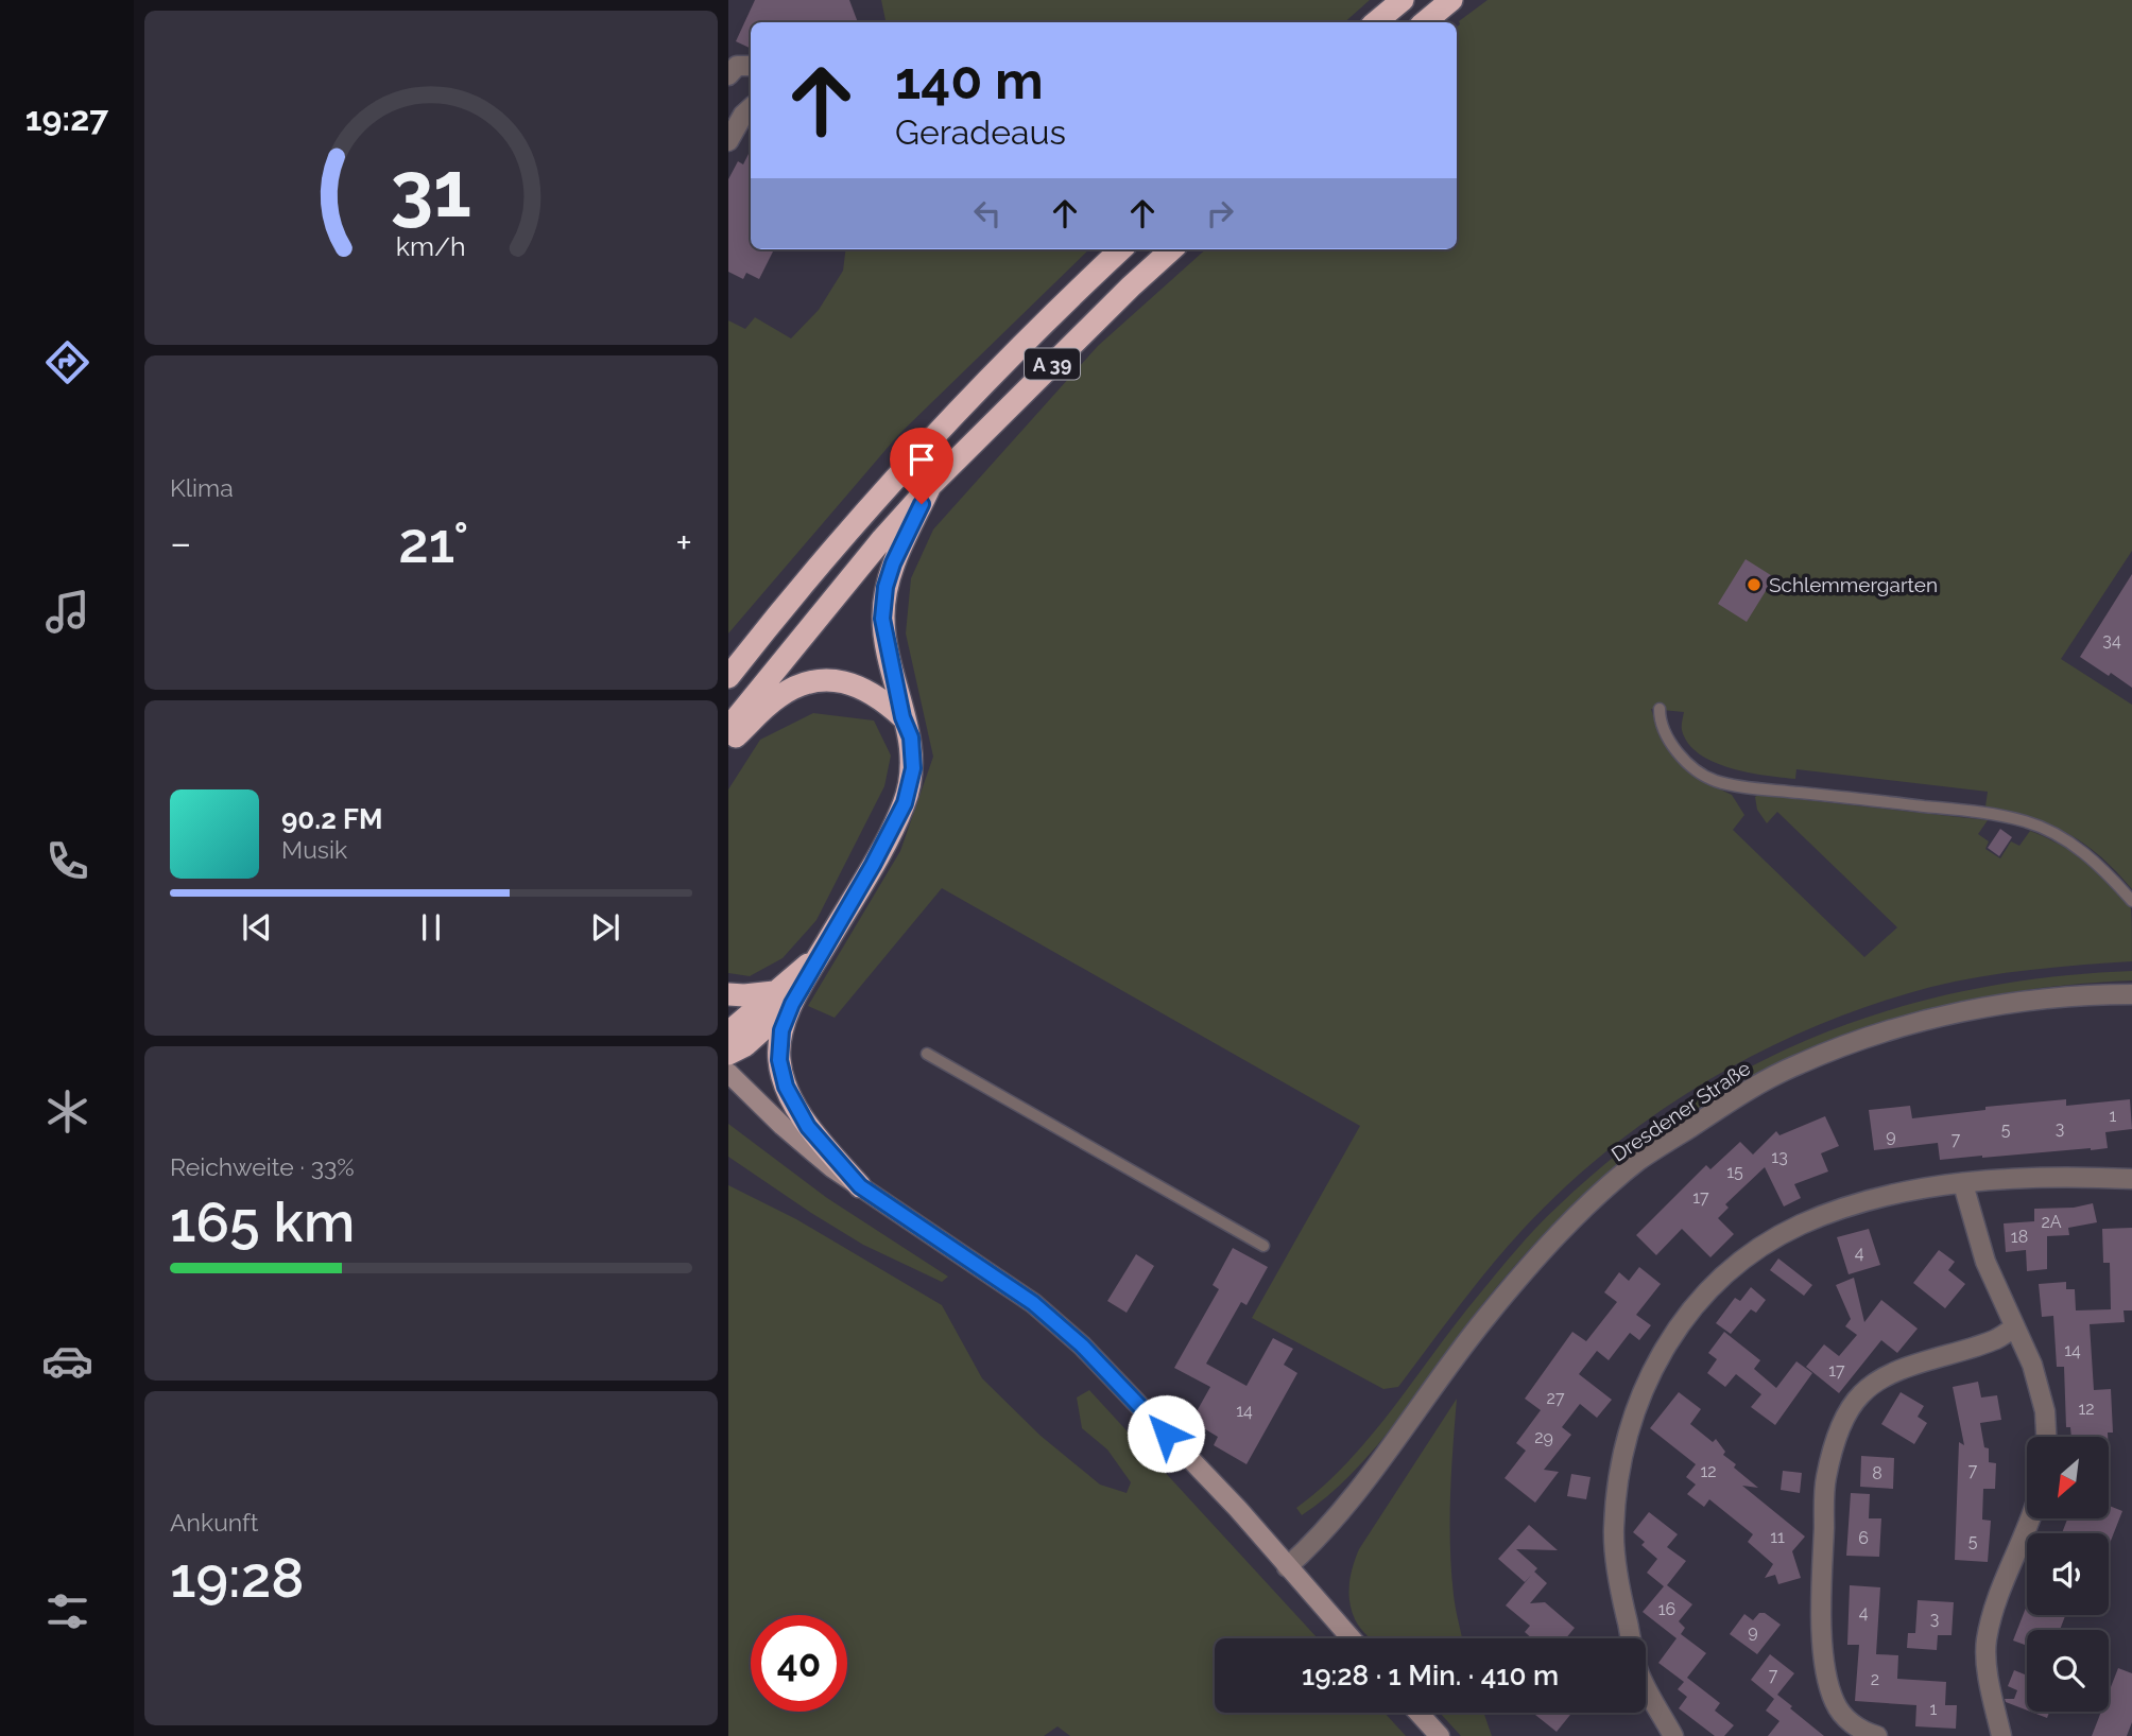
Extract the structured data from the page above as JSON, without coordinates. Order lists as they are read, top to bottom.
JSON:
{
  "streets": {
    "highway": ["A 39"],
    "street": ["Dresdener Straße"]
  },
  "places": ["Schlemmergarten"],
  "house_numbers": [
    "34",
    "1",
    "3",
    "5",
    "9",
    "7",
    "13",
    "15",
    "17",
    "2A",
    "18",
    "4",
    "14",
    "17",
    "27",
    "12",
    "14",
    "29",
    "7",
    "12",
    "8",
    "11",
    "6",
    "5",
    "16",
    "4",
    "3",
    "9",
    "7",
    "2",
    "1"
  ],
  "north": "bottom left",
  "page": {
    "tabs": "19:27",
    "turn": ["140 m", "Geradeaus"],
    "tile": [
      "Klima",
      ["Reichweite · 33%", "165 km"],
      ["Ankunft", "19:28"]
    ],
    "heat": ["−", "21°", "+"],
    "song": ["90.2 FM", "Musik"],
    "limit": "40",
    "trip": "19:28 · 1 Min. · 410 m",
    "gauge": ["31", "km/h"]
  }
}
